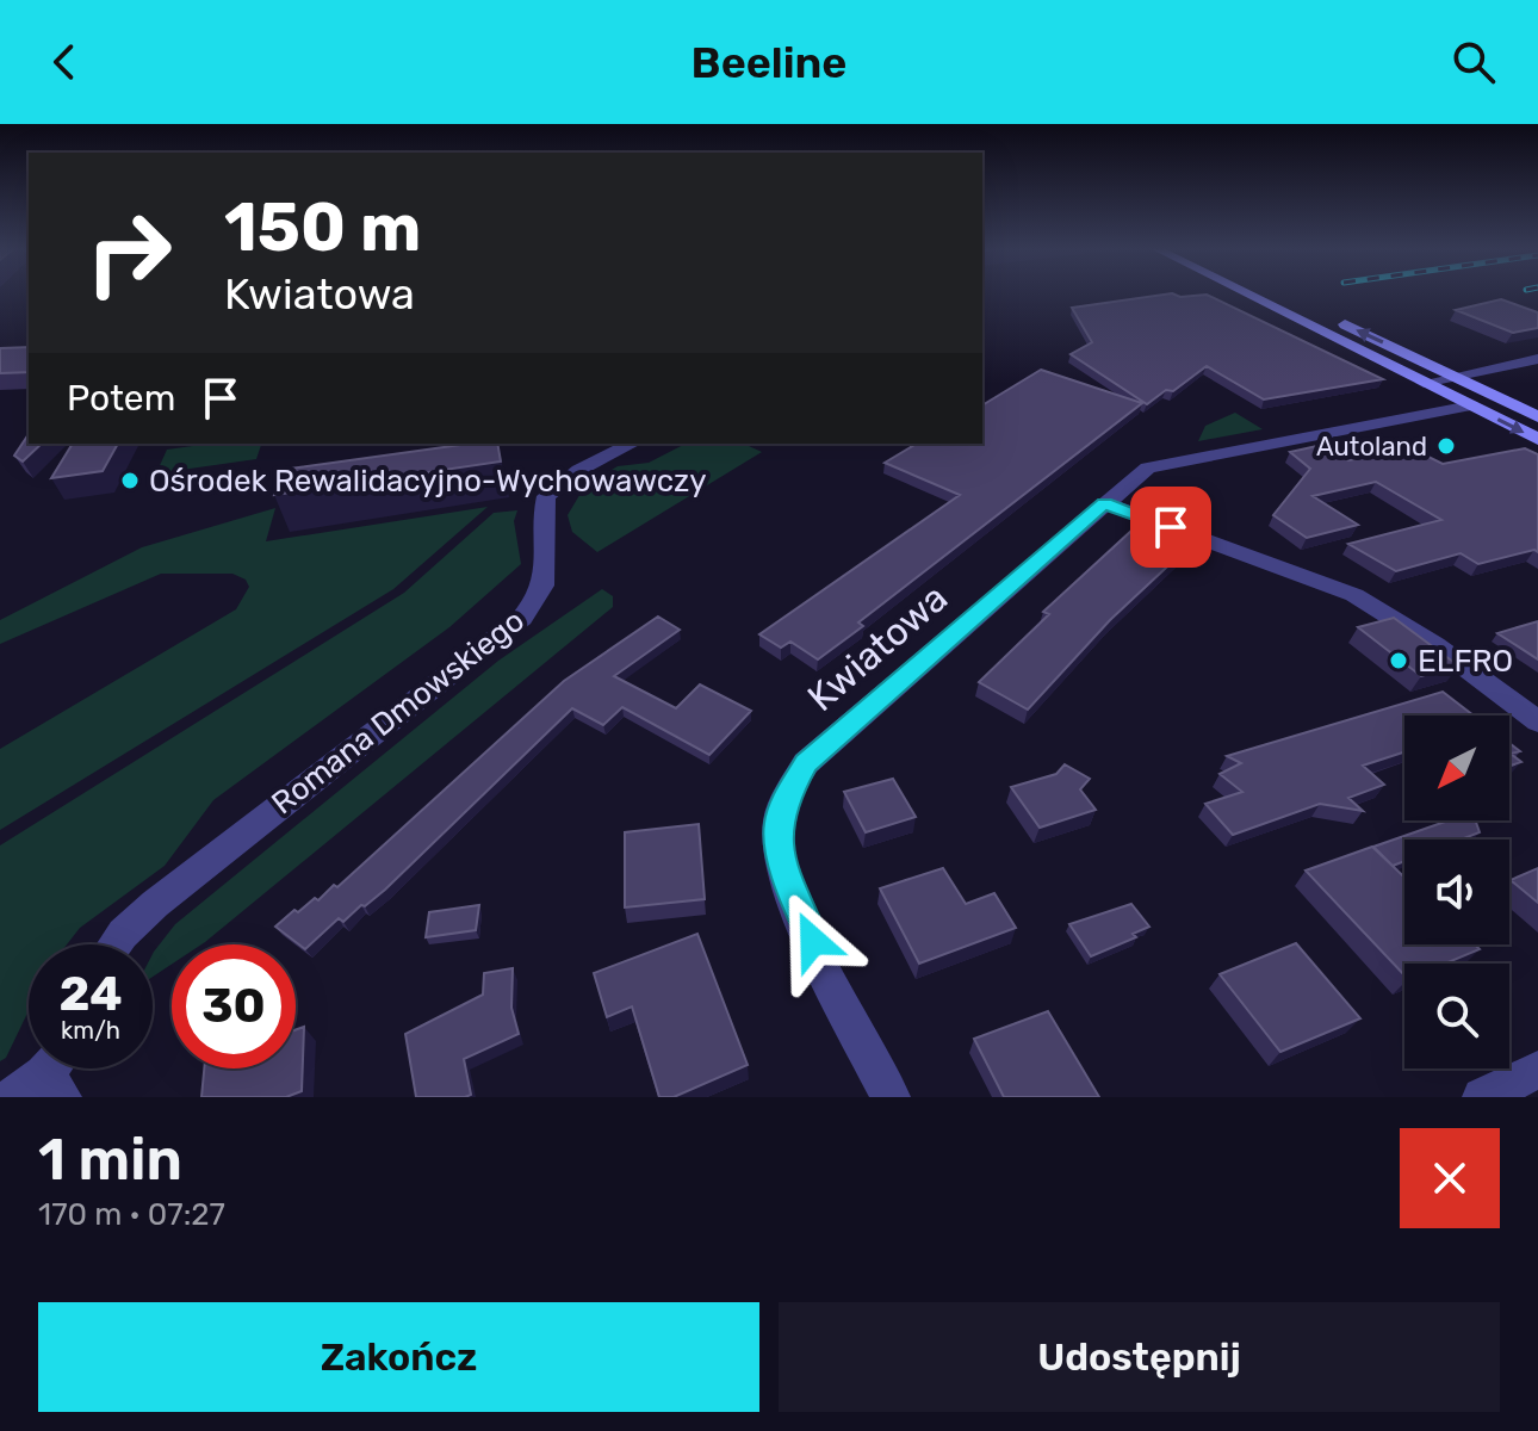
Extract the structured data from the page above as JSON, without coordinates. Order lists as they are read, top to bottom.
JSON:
{
  "streets": {
    "street": ["Kwiatowa", "Romana Dmowskiego"]
  },
  "places": ["Autoland", "Ośrodek Rewalidacyjno-Wychowawczy", "ELFRO"],
  "north": "bottom left",
  "page": {
    "header": "Beeline",
    "turn": ["150 m", "Kwiatowa"],
    "then": "Potem",
    "speed": "24 km/h",
    "limit": "30",
    "heading": ["1 min", "170 m · 07:27"],
    "buttons": ["Zakończ", "Udostępnij"]
  }
}
